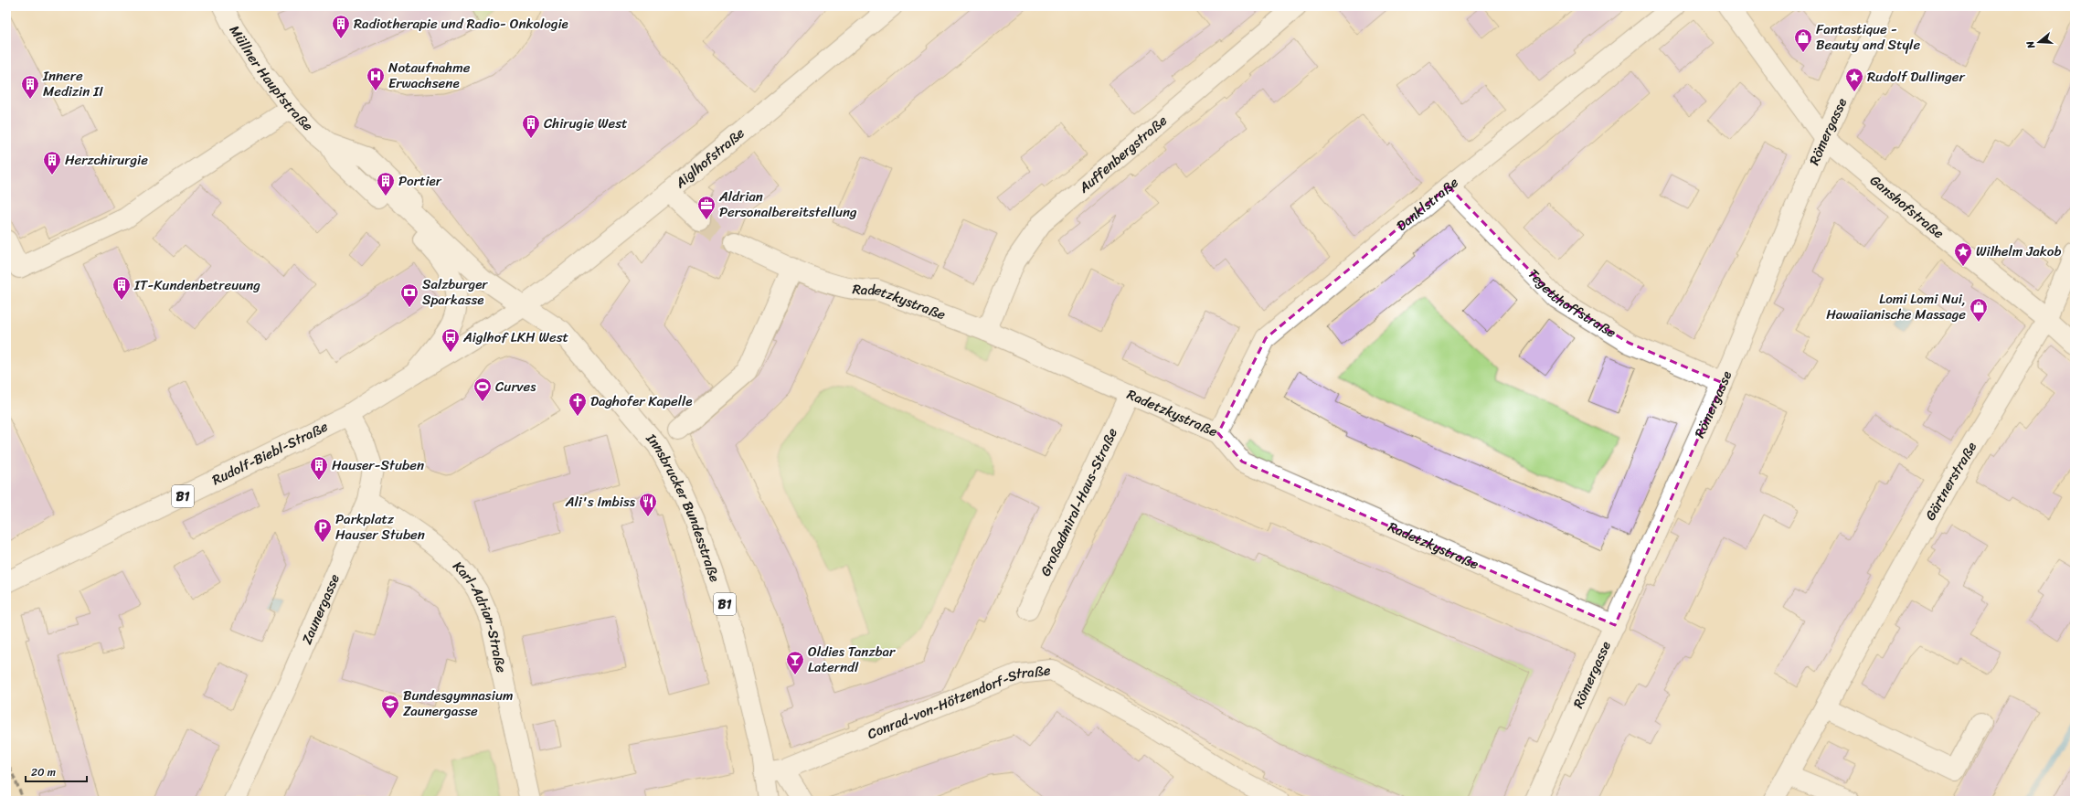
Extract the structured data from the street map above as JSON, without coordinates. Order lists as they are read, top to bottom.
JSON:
{
  "streets": {
    "street": [
      "Müllner Hauptstraße",
      "Römergasse",
      "Auffenbergstraße",
      "Aiglhofstraße",
      "Danklstraße",
      "Ganshofstraße",
      "Radetzkystraße",
      "Tegetthoffstraße",
      "Rudolf-Biebl-Straße",
      "Gärtnerstraße",
      "B1",
      "Großadmiral-Haus-Straße",
      "Innsbrucker Bundesstraße",
      "Zaunergasse",
      "Karl-Adrian-Straße",
      "Conrad-von-Hötzendorf-Straße"
    ]
  },
  "crossings": [
    ["Müllner Hauptstraße", "Aiglhofstraße"],
    ["Müllner Hauptstraße", "Rudolf-Biebl-Straße"],
    ["Müllner Hauptstraße", "Innsbrucker Bundesstraße"],
    ["Römergasse", "Ganshofstraße"],
    ["Römergasse", "Radetzkystraße"],
    ["Römergasse", "Tegetthoffstraße"],
    ["Auffenbergstraße", "Radetzkystraße"],
    ["Aiglhofstraße", "Rudolf-Biebl-Straße"],
    ["Aiglhofstraße", "Innsbrucker Bundesstraße"],
    ["Danklstraße", "Radetzkystraße"],
    ["Danklstraße", "Tegetthoffstraße"],
    ["Ganshofstraße", "Gärtnerstraße"],
    ["Radetzkystraße", "Großadmiral-Haus-Straße"],
    ["Rudolf-Biebl-Straße", "Innsbrucker Bundesstraße"],
    ["Rudolf-Biebl-Straße", "Zaunergasse"],
    ["Innsbrucker Bundesstraße", "Conrad-von-Hötzendorf-Straße"],
    ["Zaunergasse", "Karl-Adrian-Straße"]
  ],
  "places": {
    "building": [
      "Radiotherapie und Radio- Onkologie",
      "Innere Medizin II",
      "Chirugie West",
      "Herzchirurgie",
      "Portier",
      "IT-Kundenbetreuung",
      "Hauser-Stuben"
    ],
    "shop": ["Fantastique - Beauty and Style", "Lomi Lomi Nui, Hawaiianische Massage"],
    "hospital": ["Notaufnahme Erwachsene"],
    "place": ["Rudolf Dullinger", "Wilhelm Jakob"],
    "office": ["Aldrian Personalbereitstellung"],
    "bank": ["Salzburger Sparkasse"],
    "bus stop": ["Aiglhof LKH West"],
    "sports": ["Curves"],
    "church": ["Daghofer Kapelle"],
    "restaurant": ["Ali's Imbiss"],
    "parking": ["Parkplatz Hauser Stuben"],
    "bar": ["Oldies Tanzbar Laterndl"],
    "school or university": ["Bundesgymnasium Zaunergasse"]
  },
  "scale_bar": "20 m",
  "north": "left"
}
